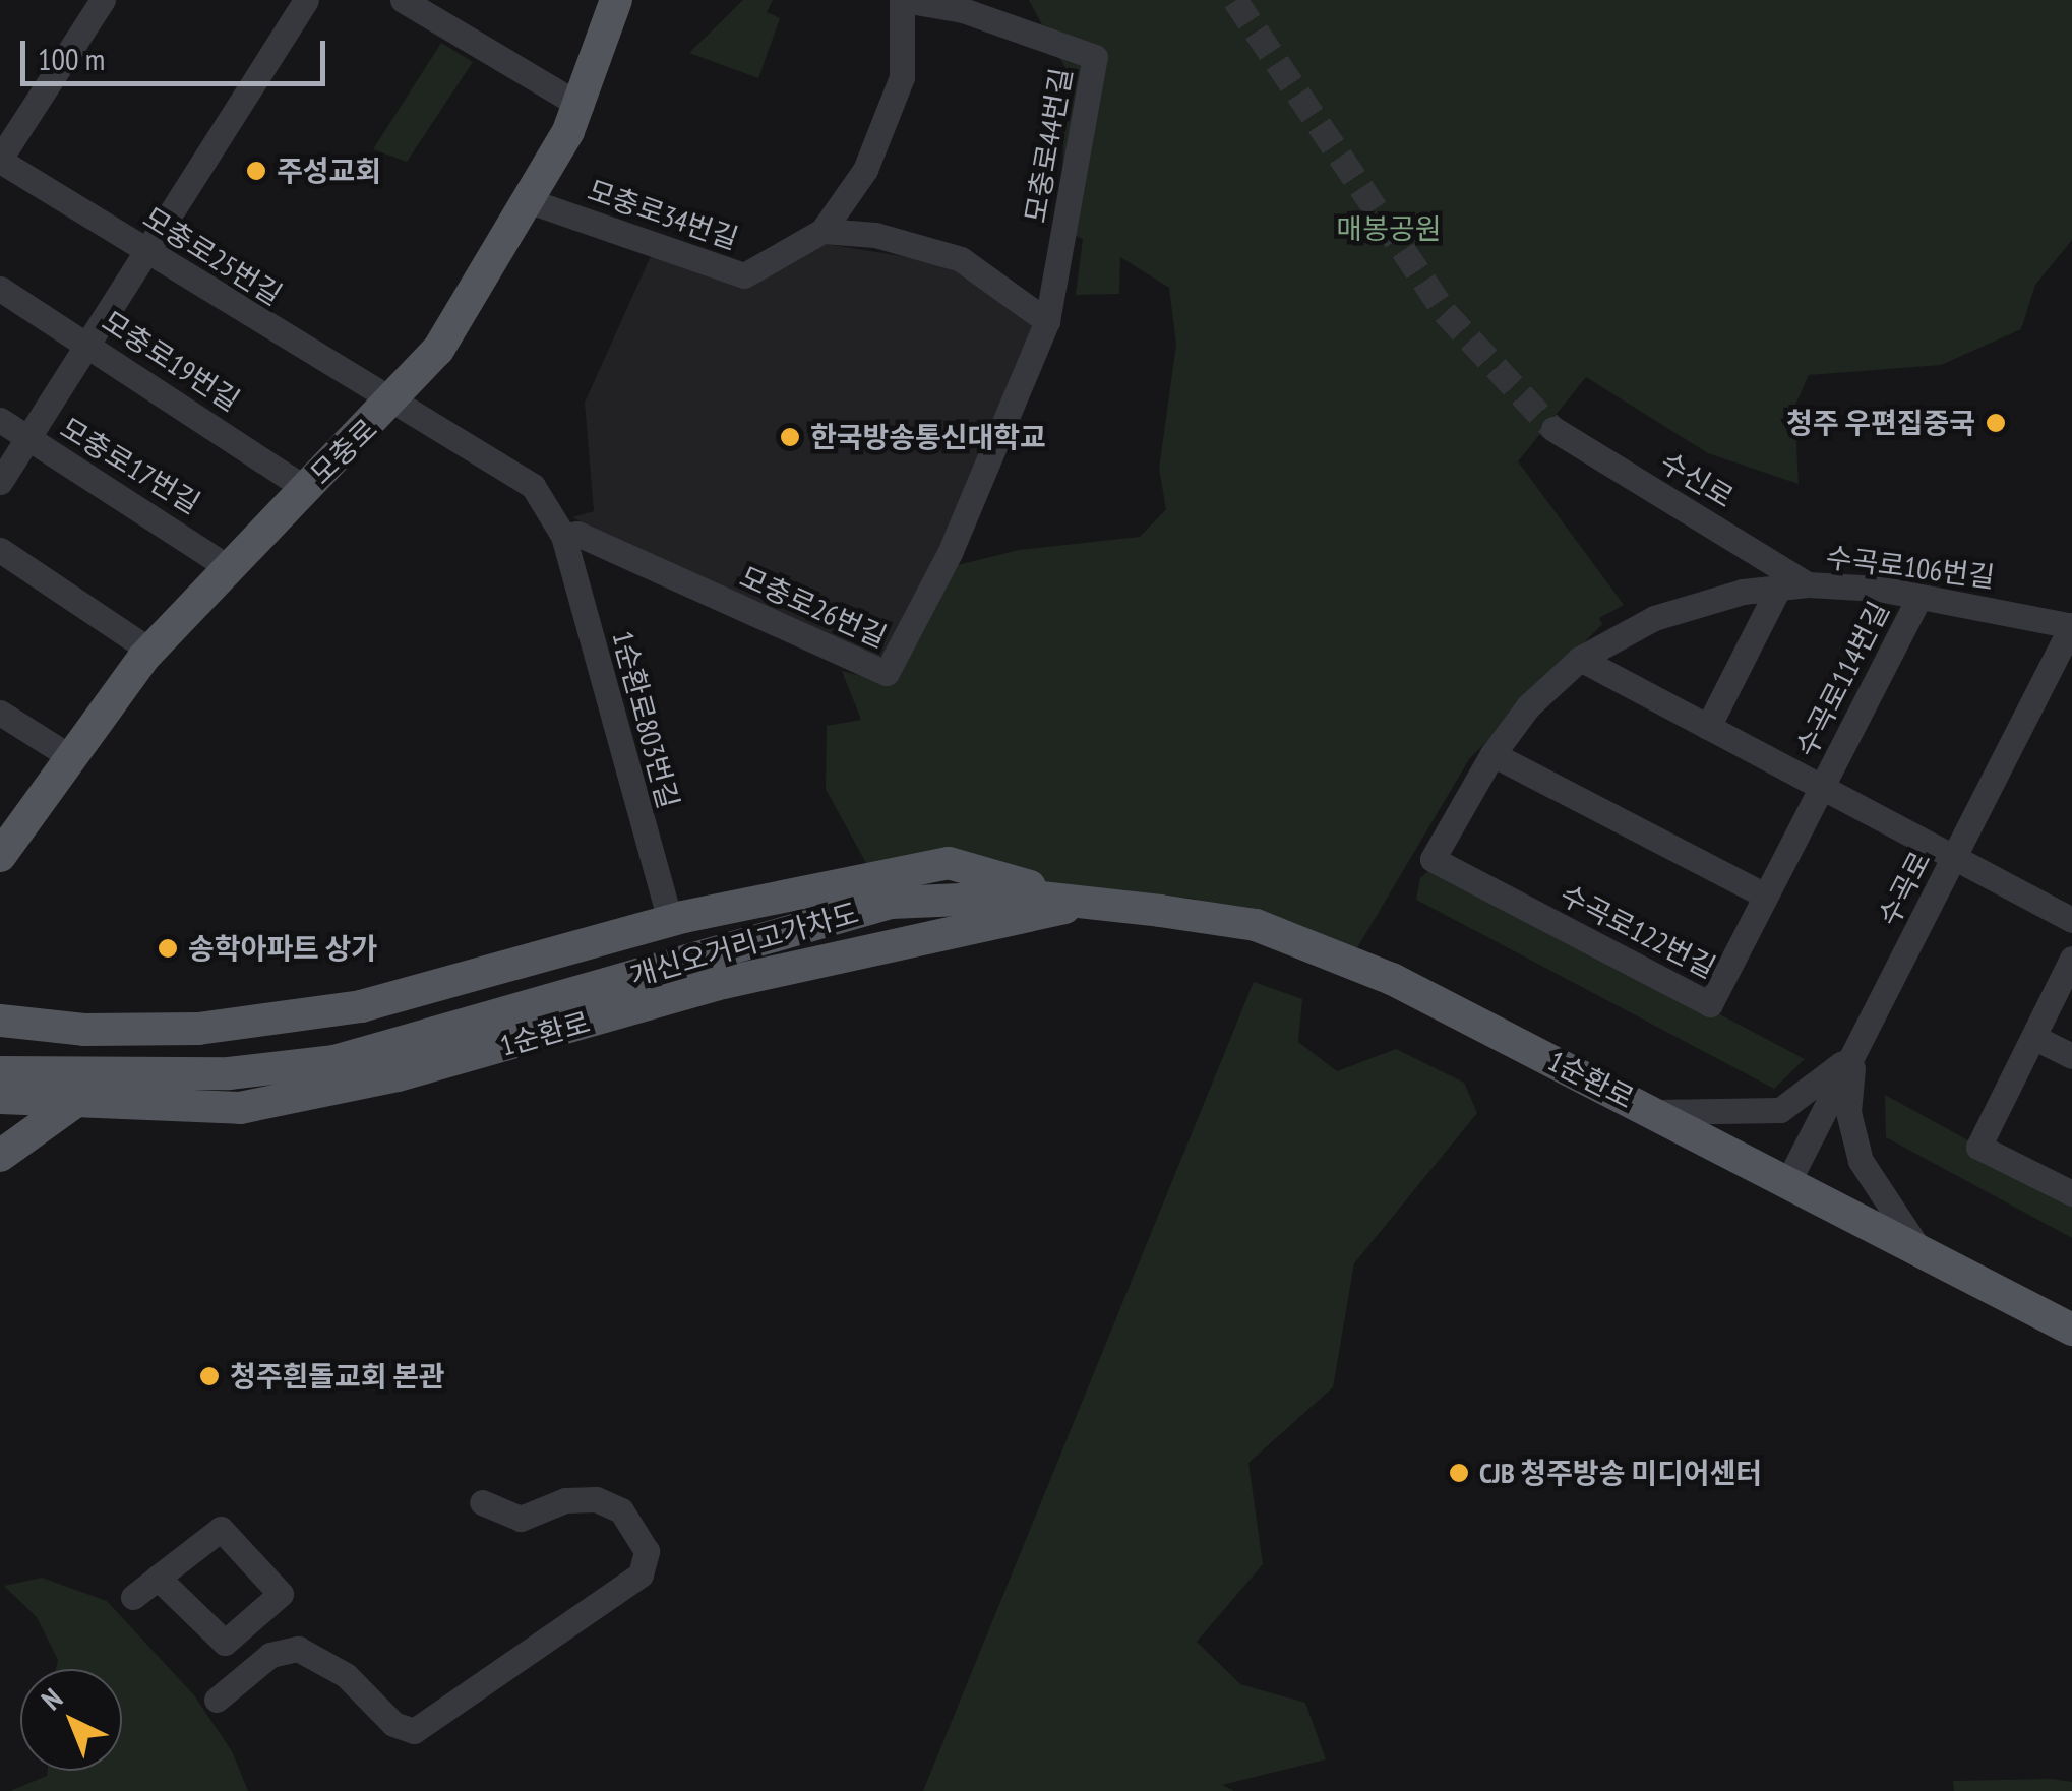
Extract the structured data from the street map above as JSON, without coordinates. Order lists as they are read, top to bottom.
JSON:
{
  "streets": {
    "main road": ["모충로", "개신오거리고가차도", "1순환로"],
    "street": [
      "모충로44번길",
      "모충로34번길",
      "모충로25번길",
      "모충로19번길",
      "모충로17번길",
      "수신로",
      "수곡로106번길",
      "모충로26번길",
      "수곡로114번길",
      "1순환로803번길",
      "수곡로",
      "수곡로122번길"
    ]
  },
  "crossings": [
    ["모충로44번길", "모충로26번길"],
    ["모충로34번길", "모충로"],
    ["모충로25번길", "모충로"],
    ["모충로19번길", "모충로"],
    ["모충로", "모충로17번길"],
    ["수신로", "수곡로106번길"],
    ["수곡로106번길", "수곡로114번길"],
    ["수곡로106번길", "수곡로"],
    ["수곡로106번길", "수곡로122번길"],
    ["모충로26번길", "1순환로803번길"],
    ["수곡로114번길", "수곡로"],
    ["수곡로114번길", "수곡로122번길"],
    ["수곡로", "1순환로"],
    ["개신오거리고가차도", "1순환로"]
  ],
  "parks": ["매봉공원"],
  "places": [
    "주성교회",
    "청주 우편집중국",
    "한국방송통신대학교",
    "송학아파트 상가",
    "청주흰돌교회 본관",
    "CJB 청주방송 미디어센터"
  ],
  "scale_bar": "100 m",
  "north": "top left"
}
